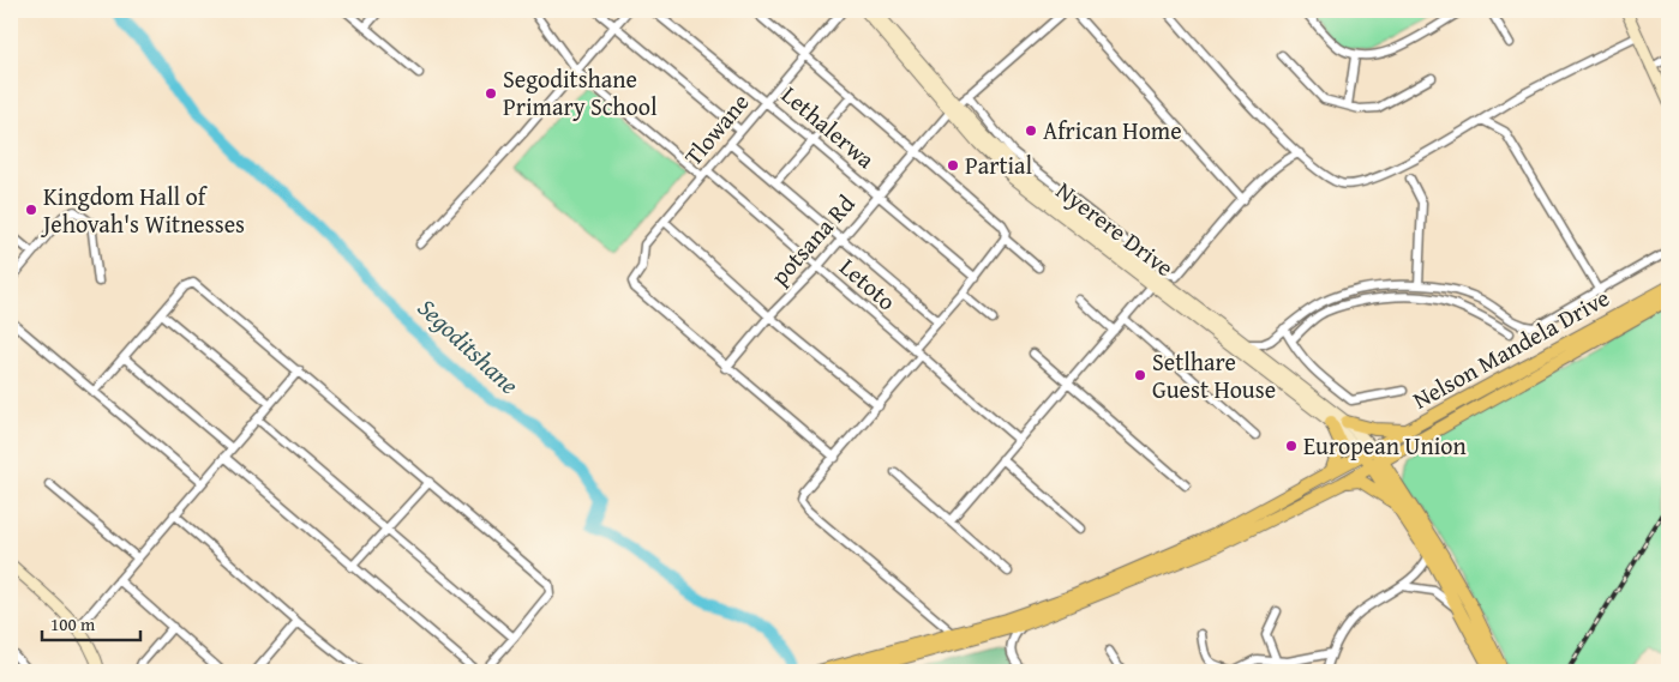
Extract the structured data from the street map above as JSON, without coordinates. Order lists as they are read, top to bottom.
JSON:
{
  "streets": {
    "main road": ["Nyerere Drive", "Nelson Mandela Drive"],
    "street": [
      "Lethalerwa",
      "Tlowane",
      "potsana Rd",
      "Letoto"
    ]
  },
  "crossings": [
    ["Lethalerwa", "Tlowane"],
    ["Lethalerwa", "potsana Rd"],
    ["Tlowane", "potsana Rd"],
    ["Tlowane", "Letoto"],
    ["Nyerere Drive", "potsana Rd"],
    ["Nyerere Drive", "Nelson Mandela Drive"],
    ["potsana Rd", "Letoto"]
  ],
  "water": ["Segoditshane"],
  "places": [
    "Segoditshane Primary School",
    "African Home",
    "Partial",
    "Kingdom Hall of Jehovah's Witnesses",
    "Setlhare Guest House",
    "European Union"
  ],
  "scale_bar": "100 m"
}
